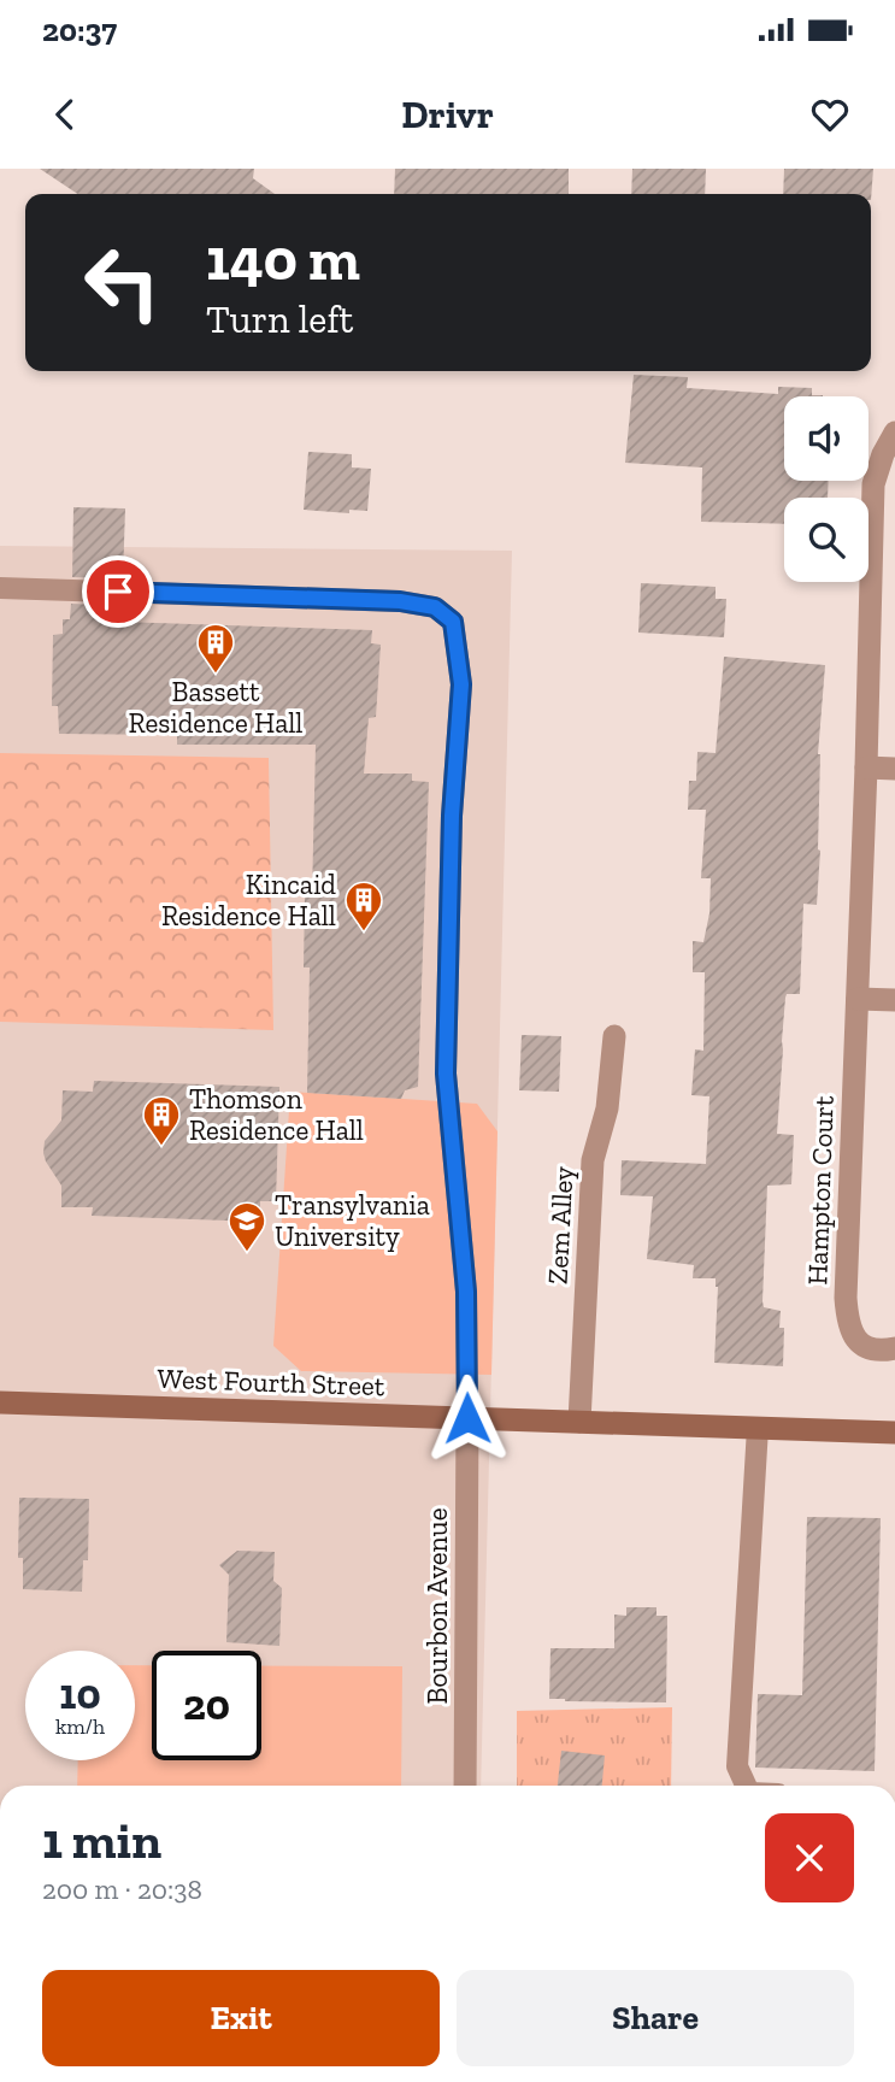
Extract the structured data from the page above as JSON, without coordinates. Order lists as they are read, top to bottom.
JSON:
{
  "streets": {
    "main road": ["West Fourth Street"],
    "street": ["Hampton Court", "Zem Alley", "Bourbon Avenue"]
  },
  "crossings": [
    ["Zem Alley", "West Fourth Street"],
    ["West Fourth Street", "Bourbon Avenue"]
  ],
  "places": {
    "building": ["Bassett Residence Hall", "Kincaid Residence Hall", "Thomson Residence Hall"],
    "school or university": ["Transylvania University"]
  },
  "page": {
    "status": "20:37",
    "header": "Drivr",
    "turn": ["140 m", "Turn left"],
    "speed": "10 km/h",
    "limit": "20",
    "heading": ["1 min", "200 m · 20:38"],
    "buttons": ["Exit", "Share"]
  }
}
